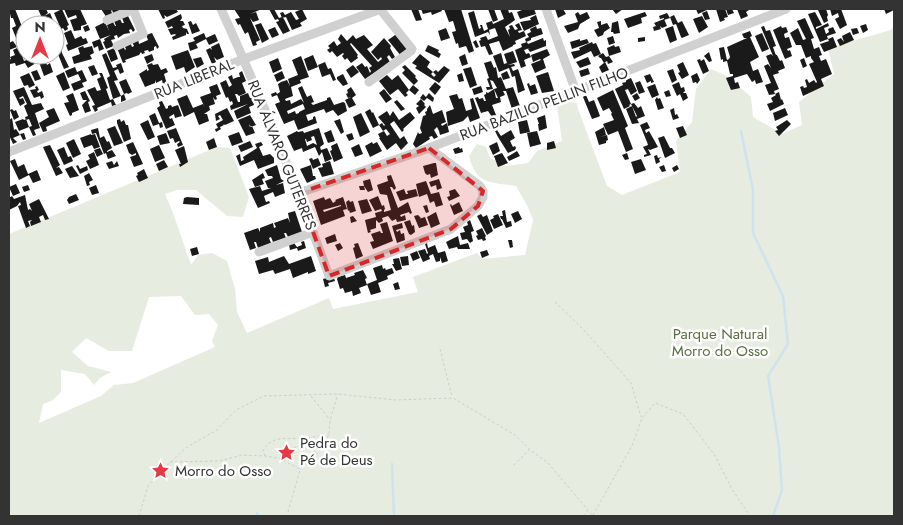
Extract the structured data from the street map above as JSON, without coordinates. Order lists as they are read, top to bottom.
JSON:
{
  "streets": {
    "street": ["RUA LIBERAL", "RUA BAZILIO PELLIN FILHO", "RUA ÁLVARO GUTERRES"]
  },
  "crossings": [
    ["RUA LIBERAL", "RUA ÁLVARO GUTERRES"],
    ["RUA BAZILIO PELLIN FILHO", "RUA ÁLVARO GUTERRES"]
  ],
  "parks": ["Parque Natural Morro do Osso"],
  "places": {
    "place": ["Pedra do Pé de Deus", "Morro do Osso"]
  },
  "north": "top"
}
